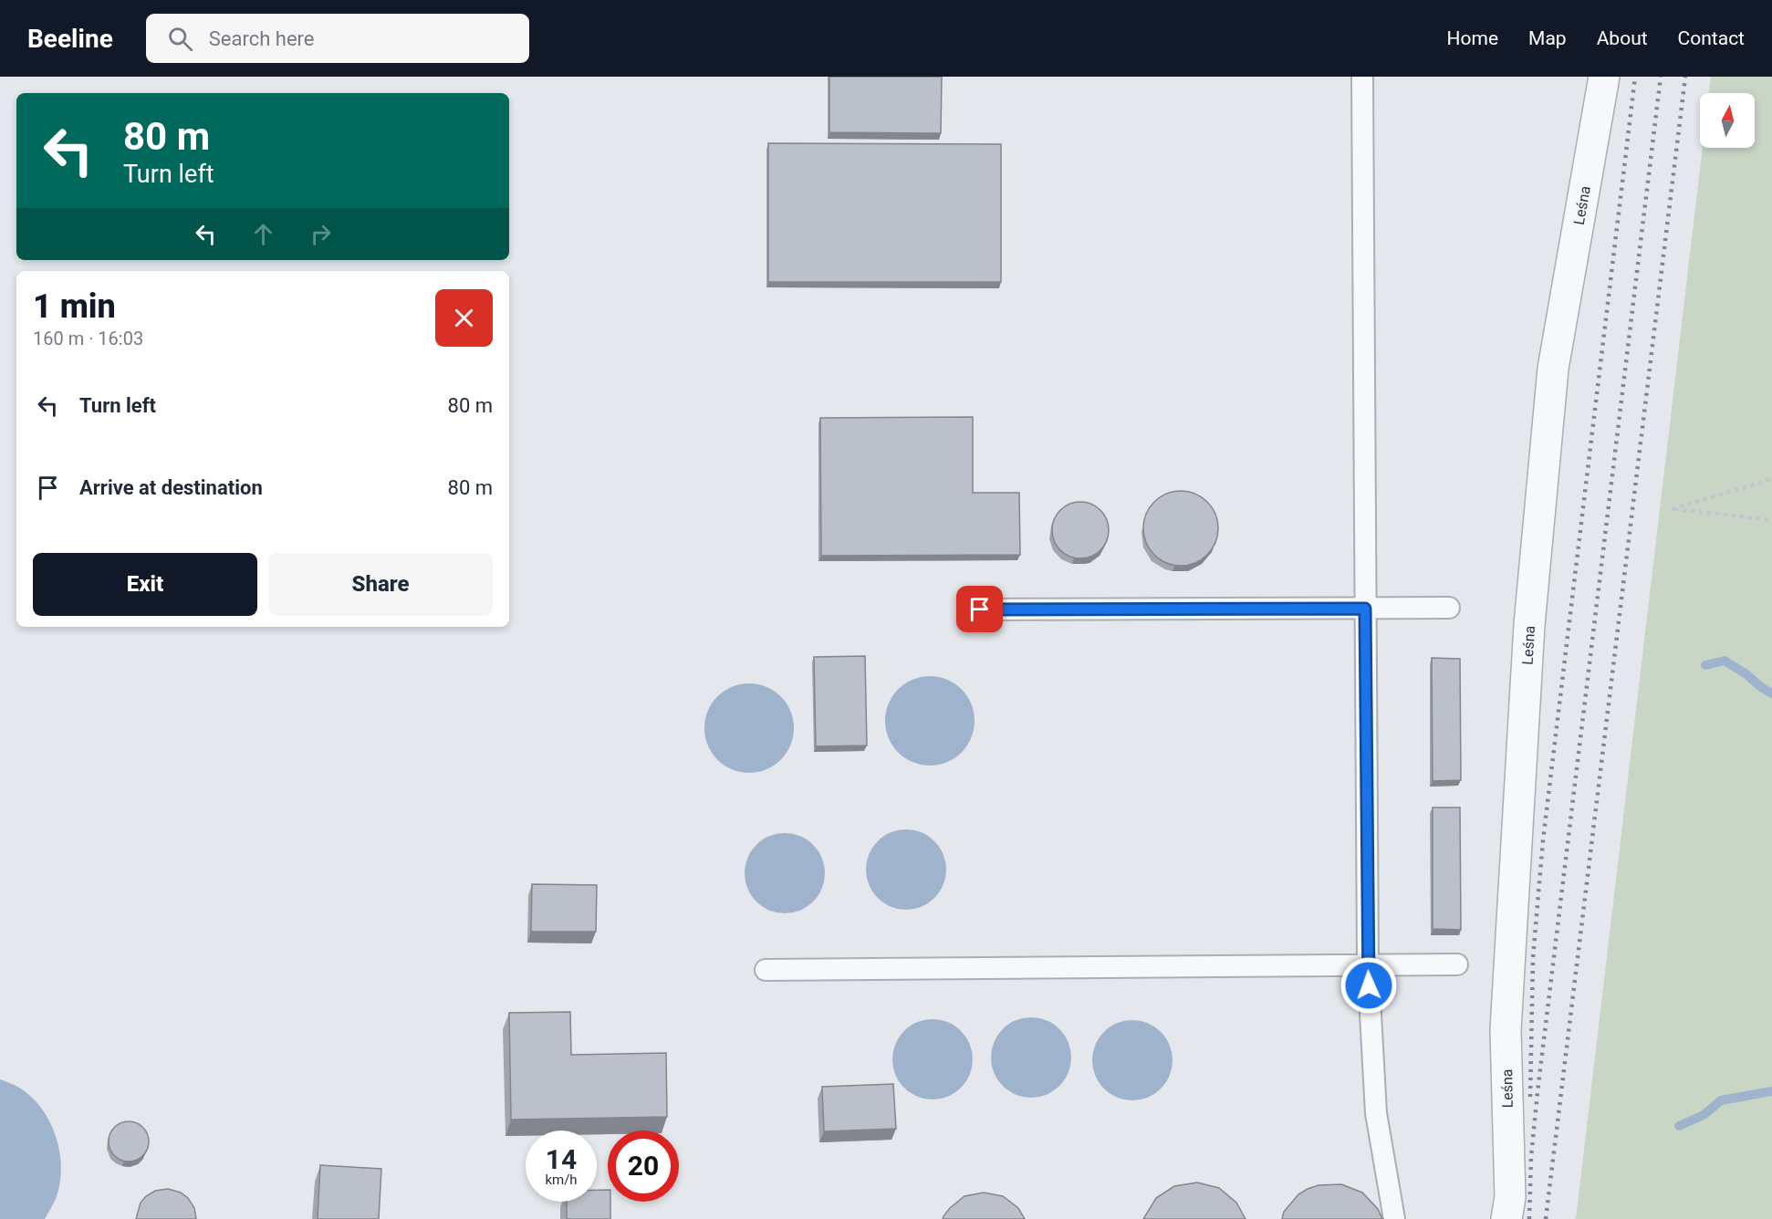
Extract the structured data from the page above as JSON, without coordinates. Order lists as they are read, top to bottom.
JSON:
{
  "streets": {
    "street": ["Leśna"]
  },
  "north": "top",
  "page": {
    "header": "Beeline",
    "search": "Search here",
    "nav": [
      "Home",
      "Map",
      "About",
      "Contact"
    ],
    "turn": ["80 m", "Turn left"],
    "heading": ["1 min", "160 m · 16:03"],
    "list": [
      {
        "name": "Turn left",
        "value": "80 m"
      },
      {
        "name": "Arrive at destination",
        "value": "80 m"
      }
    ],
    "buttons": ["Exit", "Share"],
    "speed": "14 km/h",
    "limit": "20"
  }
}
